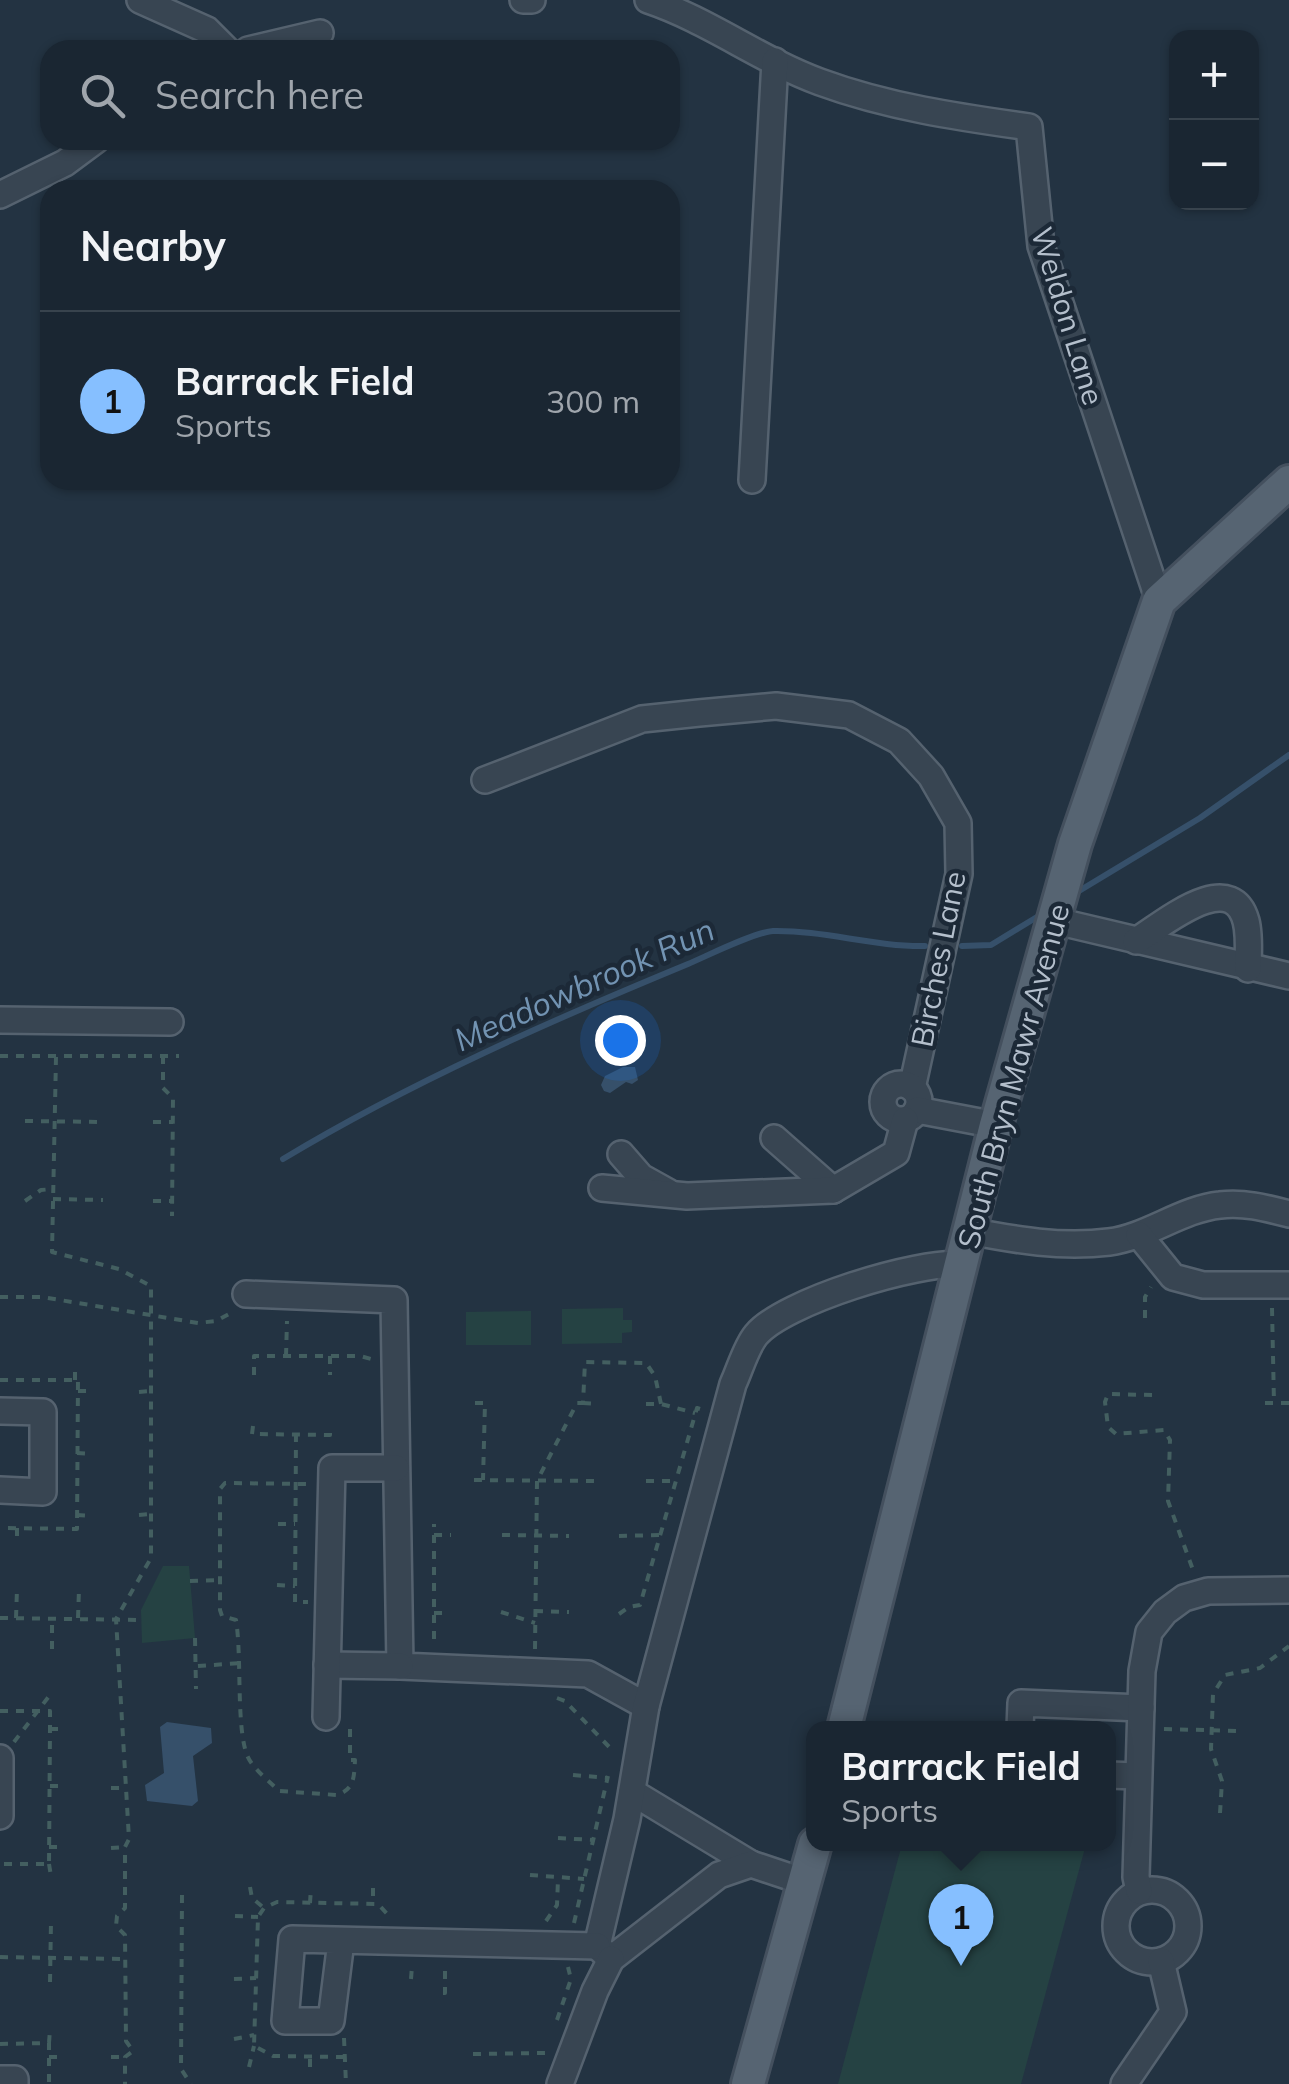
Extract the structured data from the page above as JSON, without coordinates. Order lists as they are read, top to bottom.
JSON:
{
  "streets": {
    "main road": ["South Bryn Mawr Avenue"],
    "street": ["Weldon Lane", "Birches Lane"]
  },
  "crossings": [
    ["Weldon Lane", "South Bryn Mawr Avenue"]
  ],
  "water": ["Meadowbrook Run"],
  "page": {
    "map_buttons": ["+", "−"],
    "search": "Search here",
    "heading": "Nearby",
    "list": [
      {
        "mark": "1",
        "name": "Barrack Field",
        "note": "Sports",
        "value": "300 m"
      }
    ],
    "popup": ["Barrack Field", "Sports"],
    "pins": "1"
  }
}
